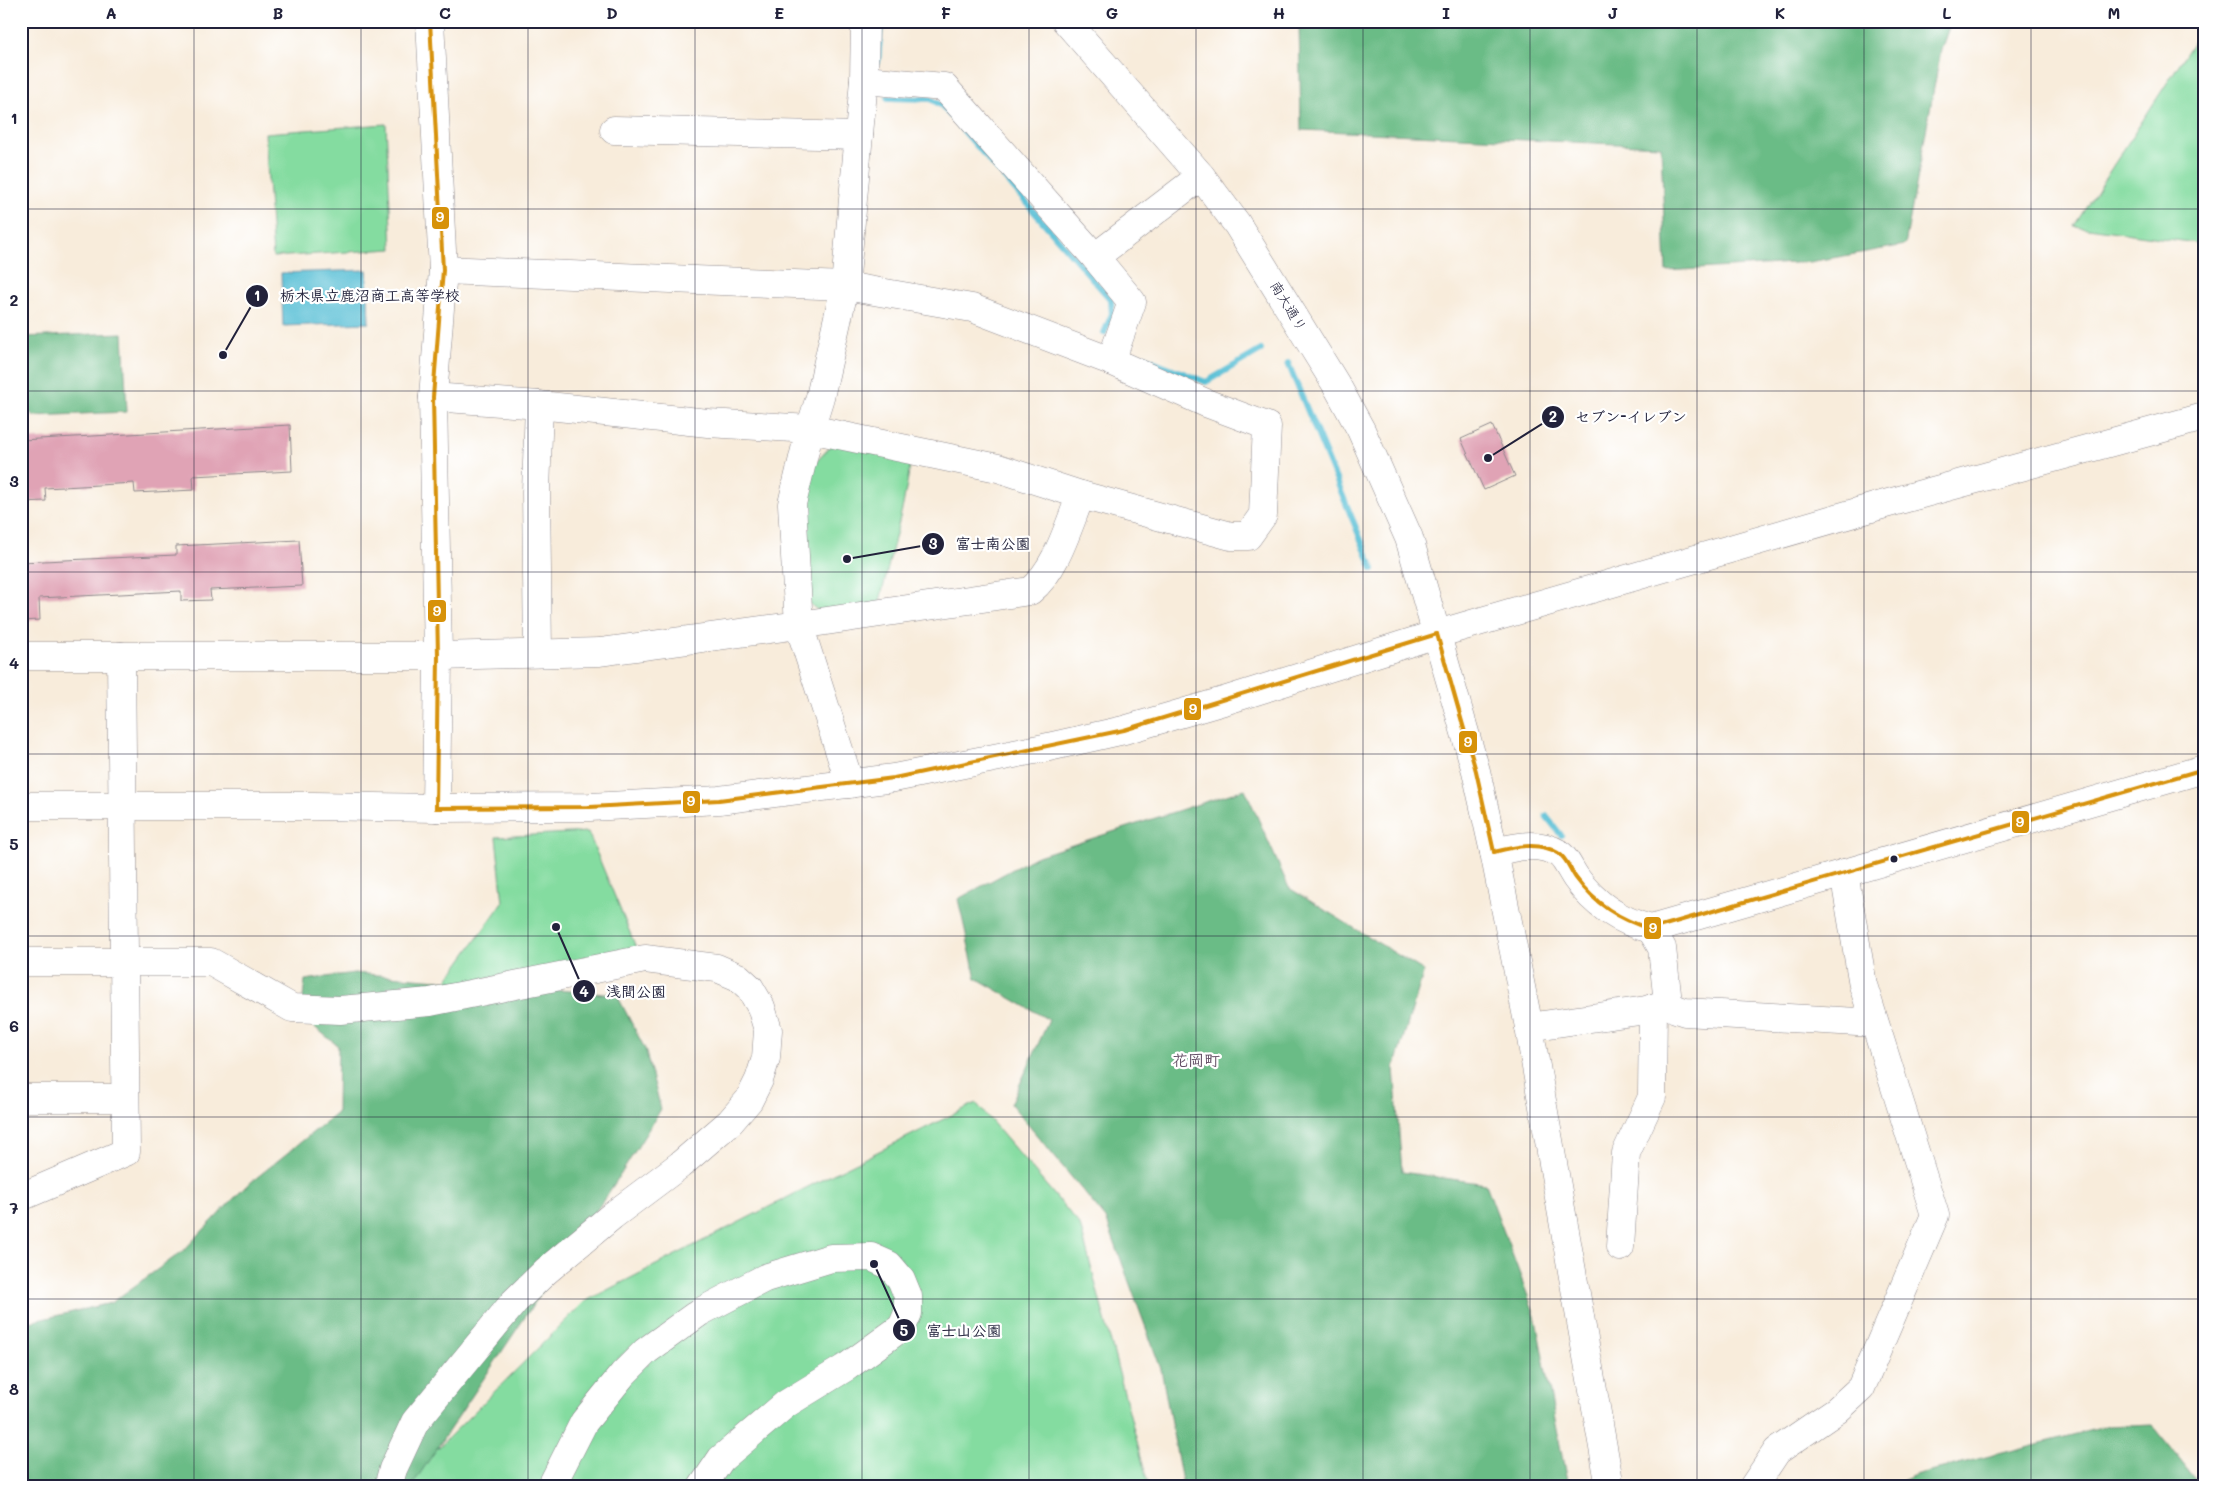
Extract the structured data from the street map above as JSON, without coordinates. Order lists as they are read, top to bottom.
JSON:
{
  "streets": {
    "street": ["南大通り"]
  },
  "districts": ["花岡町"],
  "places": [
    "栃木県立鹿沼商工高等学校",
    "セブン-イレブン",
    "富士南公園",
    "浅間公園",
    "富士山公園"
  ],
  "lines": ["transit line 9"],
  "grid": {
    "columns": [
      "A",
      "B",
      "C",
      "D",
      "E",
      "F",
      "G",
      "H",
      "I",
      "J",
      "K",
      "L",
      "M"
    ],
    "rows": [
      "1",
      "2",
      "3",
      "4",
      "5",
      "6",
      "7",
      "8"
    ]
  }
}
